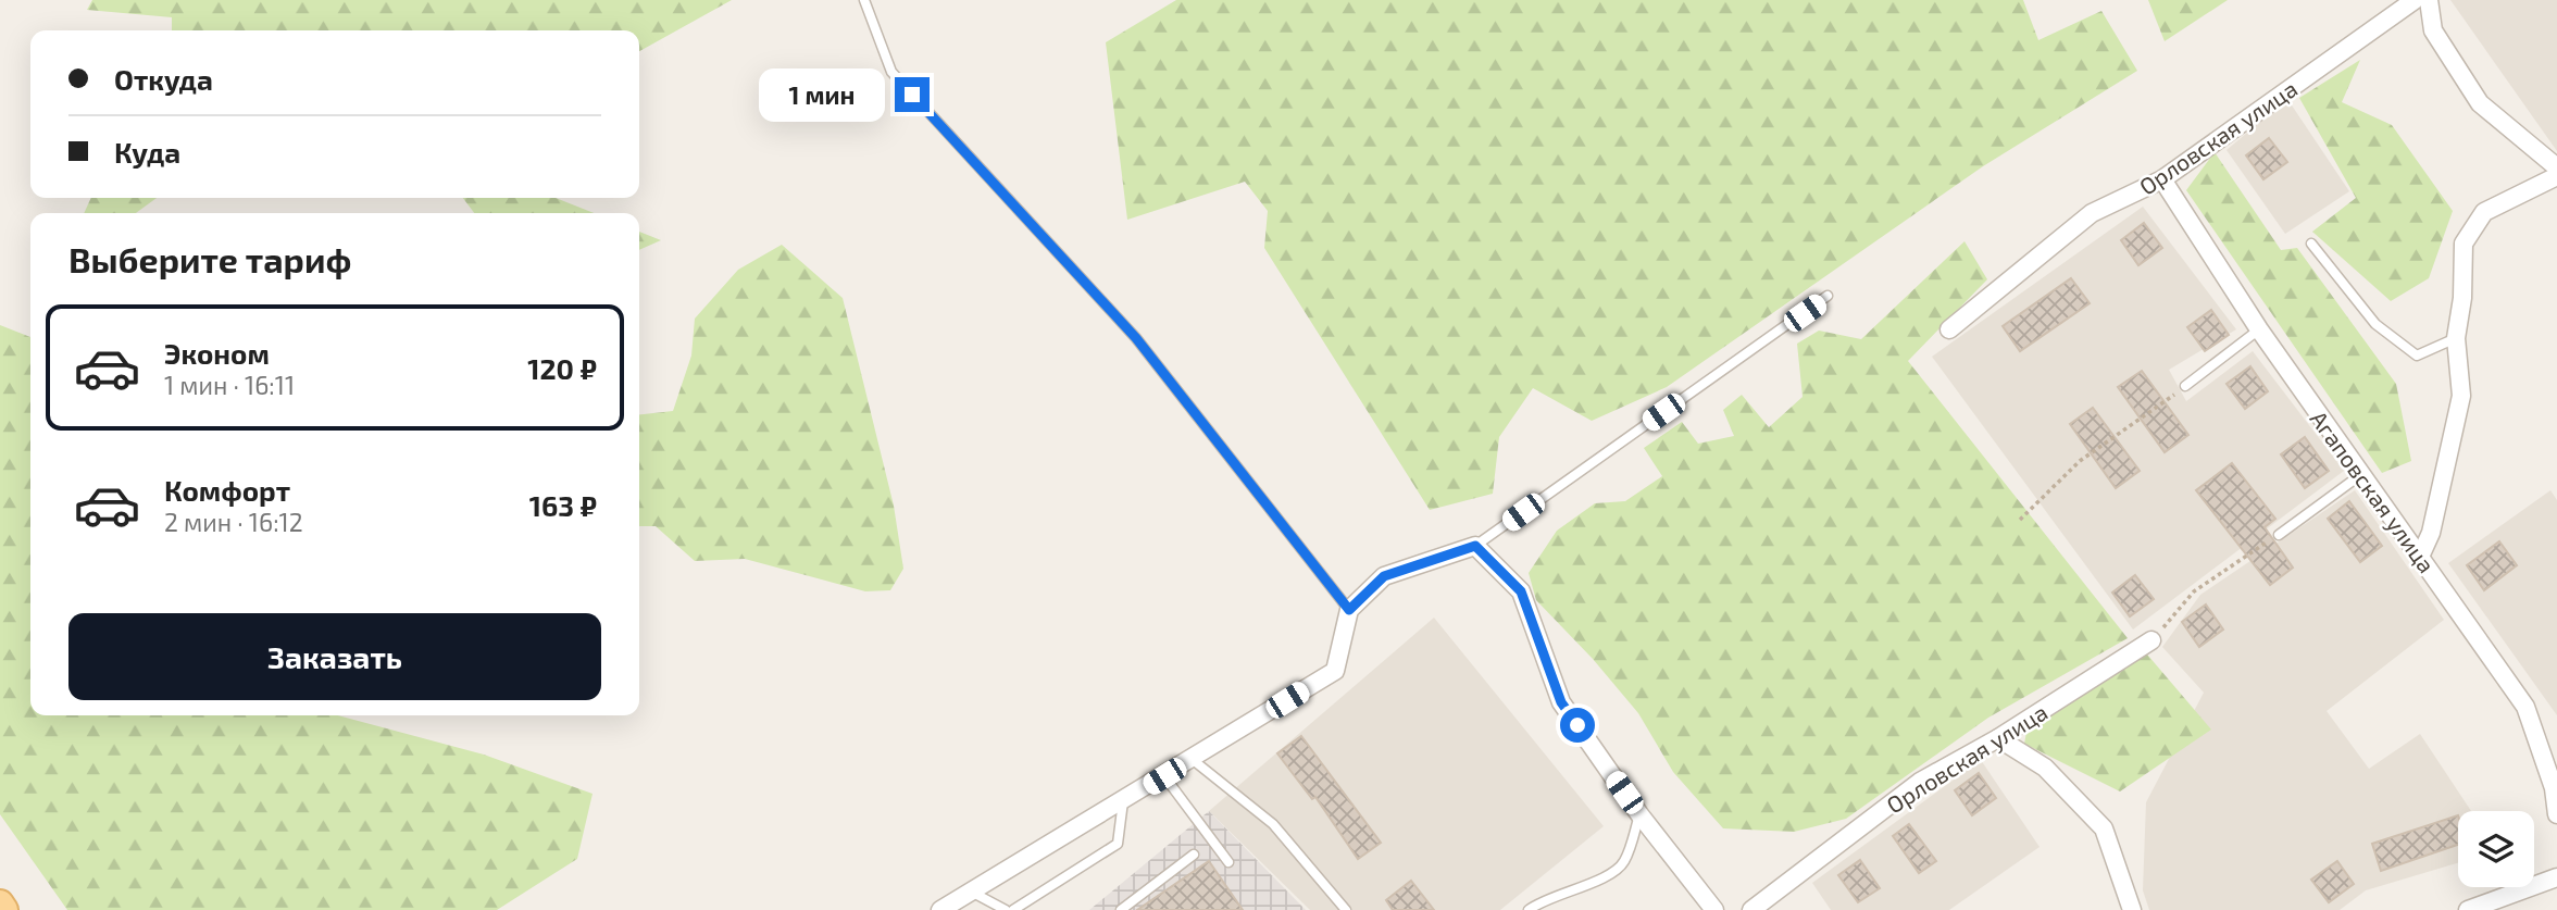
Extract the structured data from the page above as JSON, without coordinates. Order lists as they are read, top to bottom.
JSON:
{
  "streets": {
    "street": ["Орловская улица", "Агаповская улица"]
  },
  "crossings": [
    ["Орловская улица", "Агаповская улица"]
  ],
  "page": {
    "banner": ["Откуда", "Куда"],
    "bubble": "1 мин",
    "heading": "Выберите тариф",
    "list": [
      {
        "name": "Эконом",
        "note": "1 мин · 16:11",
        "value": "120 ₽"
      },
      {
        "name": "Комфорт",
        "note": "2 мин · 16:12",
        "value": "163 ₽"
      }
    ],
    "buttons": "Заказать"
  }
}
